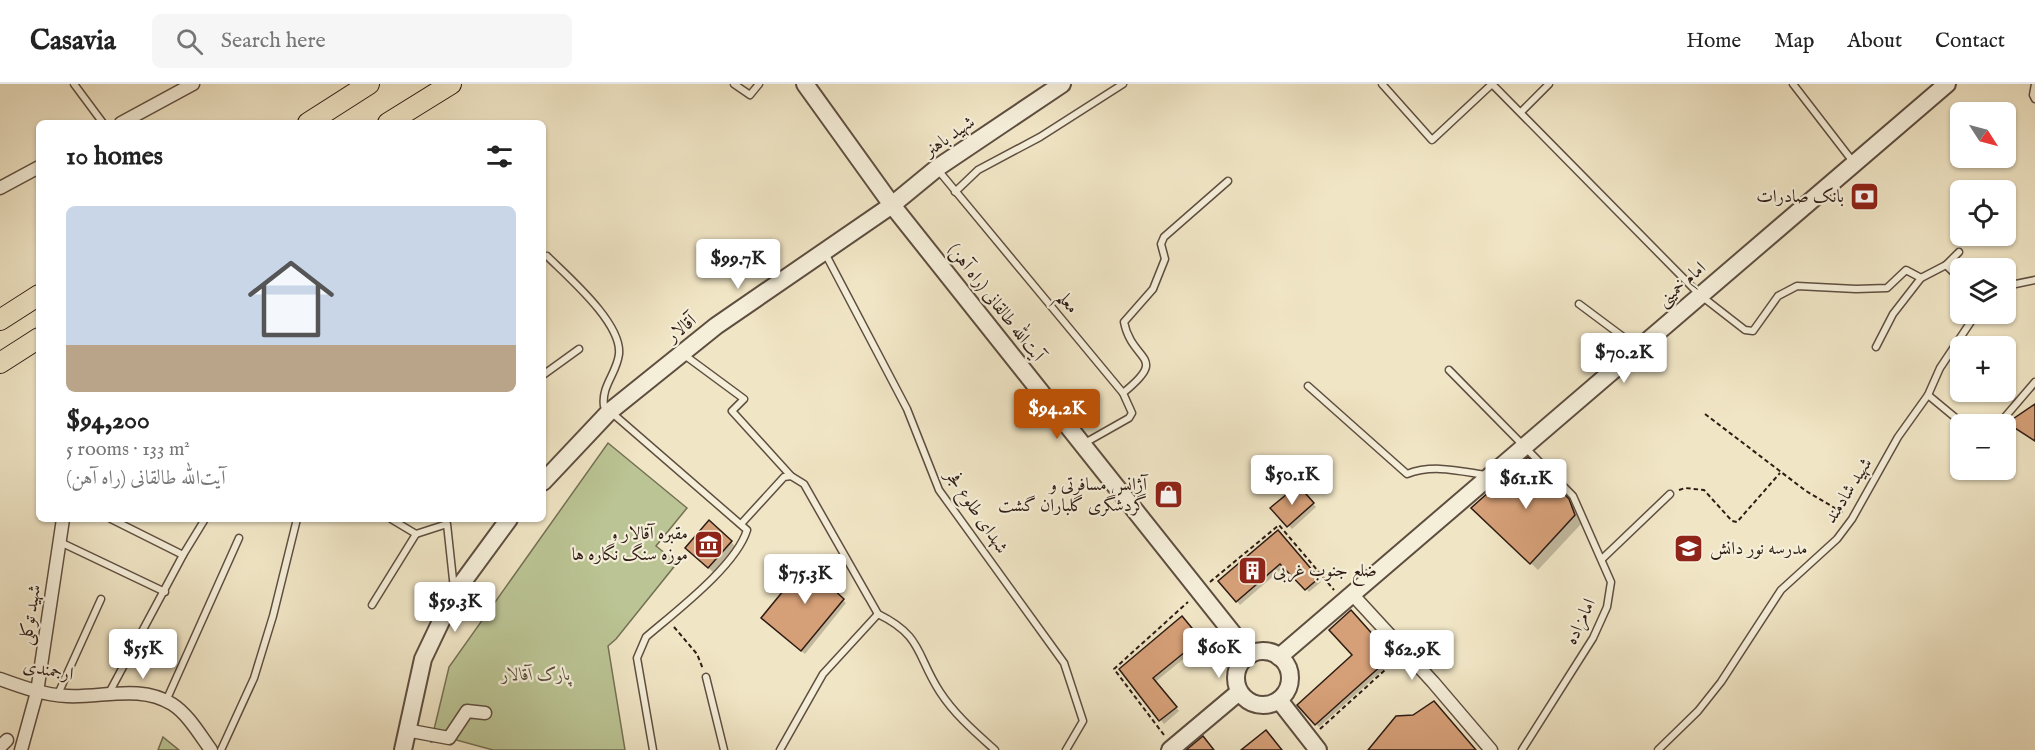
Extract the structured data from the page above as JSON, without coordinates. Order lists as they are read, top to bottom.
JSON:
{
  "streets": {
    "street": [
      "شهید باهنر",
      "امام خمینی",
      "(راه آهن) آیت‌الله طالقانی",
      "آقالار",
      "شهید توکلی",
      "ارجمندی"
    ],
    "lane": [
      "معلم",
      "شهید شادمند",
      "شهدای طلوع فجر",
      "امامزاده"
    ]
  },
  "crossings": [
    ["شهید باهنر", "(راه آهن) آیت‌الله طالقانی"],
    ["شهید باهنر", "معلم"],
    ["شهید باهنر", "آقالار"],
    ["امام خمینی", "(راه آهن) آیت‌الله طالقانی"],
    ["امام خمینی", "امامزاده"],
    ["(راه آهن) آیت‌الله طالقانی", "آقالار"],
    ["آقالار", "شهدای طلوع فجر"],
    ["شهید توکلی", "ارجمندی"]
  ],
  "parks": ["پارک آقالار"],
  "places": {
    "bank": ["بانک صادرات"],
    "shop": ["آژانس مسافرتی و گردشگری گلباران گشت"],
    "museum": ["مقبره آقالار و موزه سنگ نگاره ها"],
    "school or university": ["مدرسه نور دانش"],
    "building": ["ضلع جنوب غربی"]
  },
  "north": "bottom right",
  "page": {
    "header": "Casavia",
    "search": "Search here",
    "nav": [
      "Home",
      "Map",
      "About",
      "Contact"
    ],
    "map_buttons": ["+", "−"],
    "heading": "10 homes",
    "list": [
      {
        "name": "$94,200",
        "note": "5 rooms · 133 m² · (راه آهن) آیت‌الله طالقانی"
      }
    ],
    "price": [
      "$99.7K",
      "$70.2K",
      "$94.2K",
      "$50.1K",
      "$61.1K",
      "$75.3K",
      "$59.3K",
      "$60K",
      "$55K",
      "$62.9K"
    ]
  }
}
